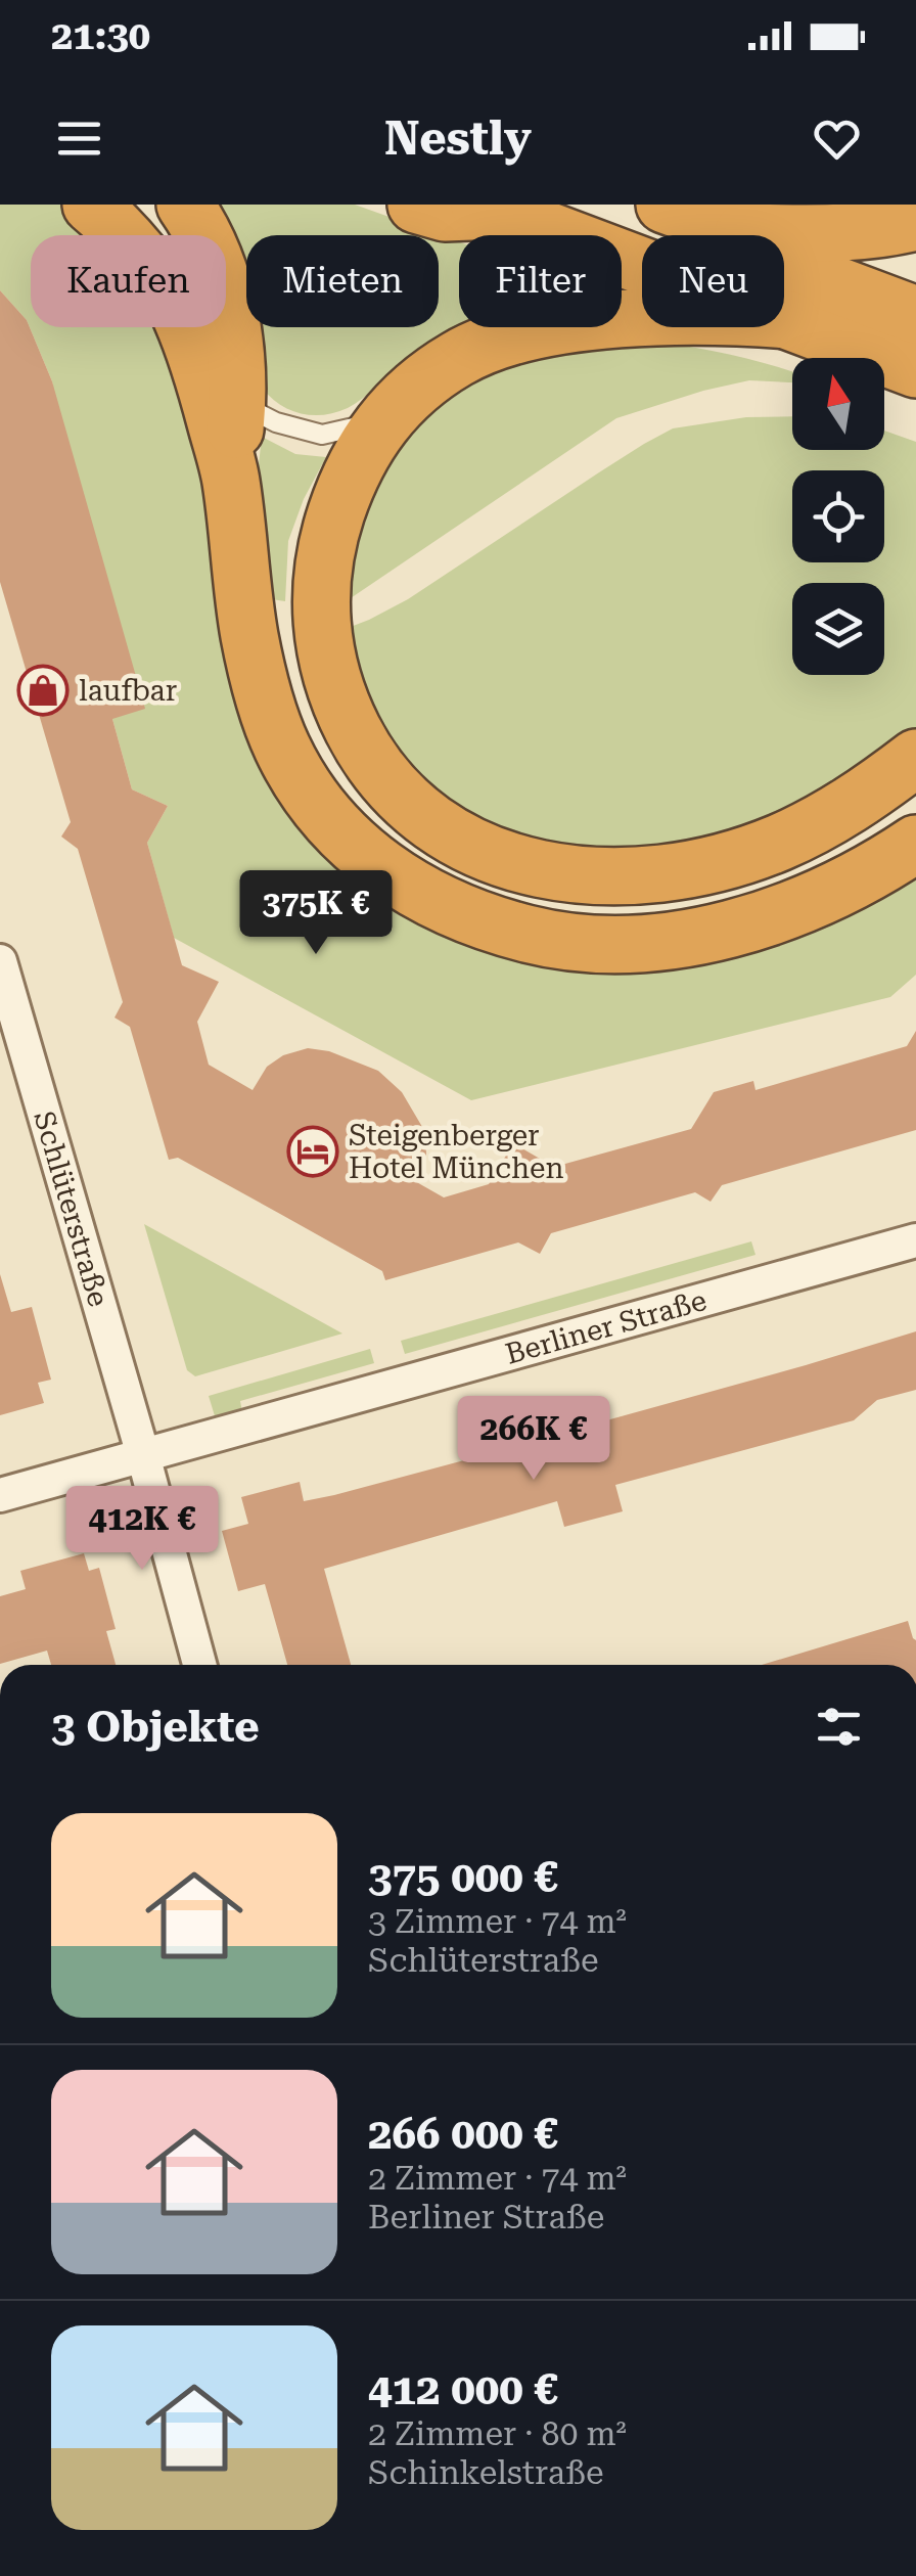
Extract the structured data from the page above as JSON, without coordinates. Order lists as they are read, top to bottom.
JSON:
{
  "streets": {
    "street": ["Schlüterstraße", "Berliner Straße"]
  },
  "crossings": [
    ["Schlüterstraße", "Berliner Straße"]
  ],
  "places": {
    "shop": ["laufbar"],
    "hotel": ["Steigenberger Hotel München"]
  },
  "north": "top",
  "page": {
    "status": "21:30",
    "header": "Nestly",
    "chip": [
      "Kaufen",
      "Mieten",
      "Filter",
      "Neu"
    ],
    "price": ["375K €", "266K €", "412K €"],
    "heading": "3 Objekte",
    "list": [
      {
        "name": "375 000 €",
        "note": "3 Zimmer · 74 m² · Schlüterstraße"
      },
      {
        "name": "266 000 €",
        "note": "2 Zimmer · 74 m² · Berliner Straße"
      },
      {
        "name": "412 000 €",
        "note": "2 Zimmer · 80 m² · Schinkelstraße"
      }
    ]
  }
}
